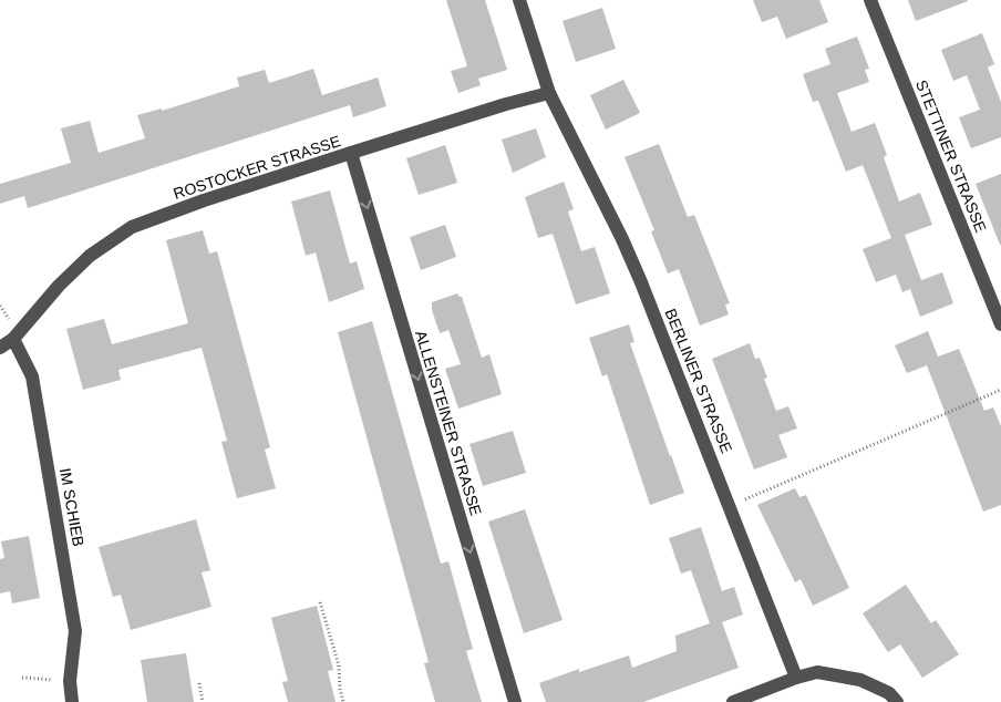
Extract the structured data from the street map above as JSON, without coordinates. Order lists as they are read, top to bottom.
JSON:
{
  "streets": {
    "street": [
      "STETTINER STRASSE",
      "ROSTOCKER STRASSE",
      "BERLINER STRASSE",
      "ALLENSTEINER STRASSE",
      "IM SCHIEB"
    ]
  },
  "crossings": [
    ["ROSTOCKER STRASSE", "BERLINER STRASSE"],
    ["ROSTOCKER STRASSE", "ALLENSTEINER STRASSE"],
    ["ROSTOCKER STRASSE", "IM SCHIEB"]
  ],
  "one_way": ["ALLENSTEINER STRASSE"]
}
